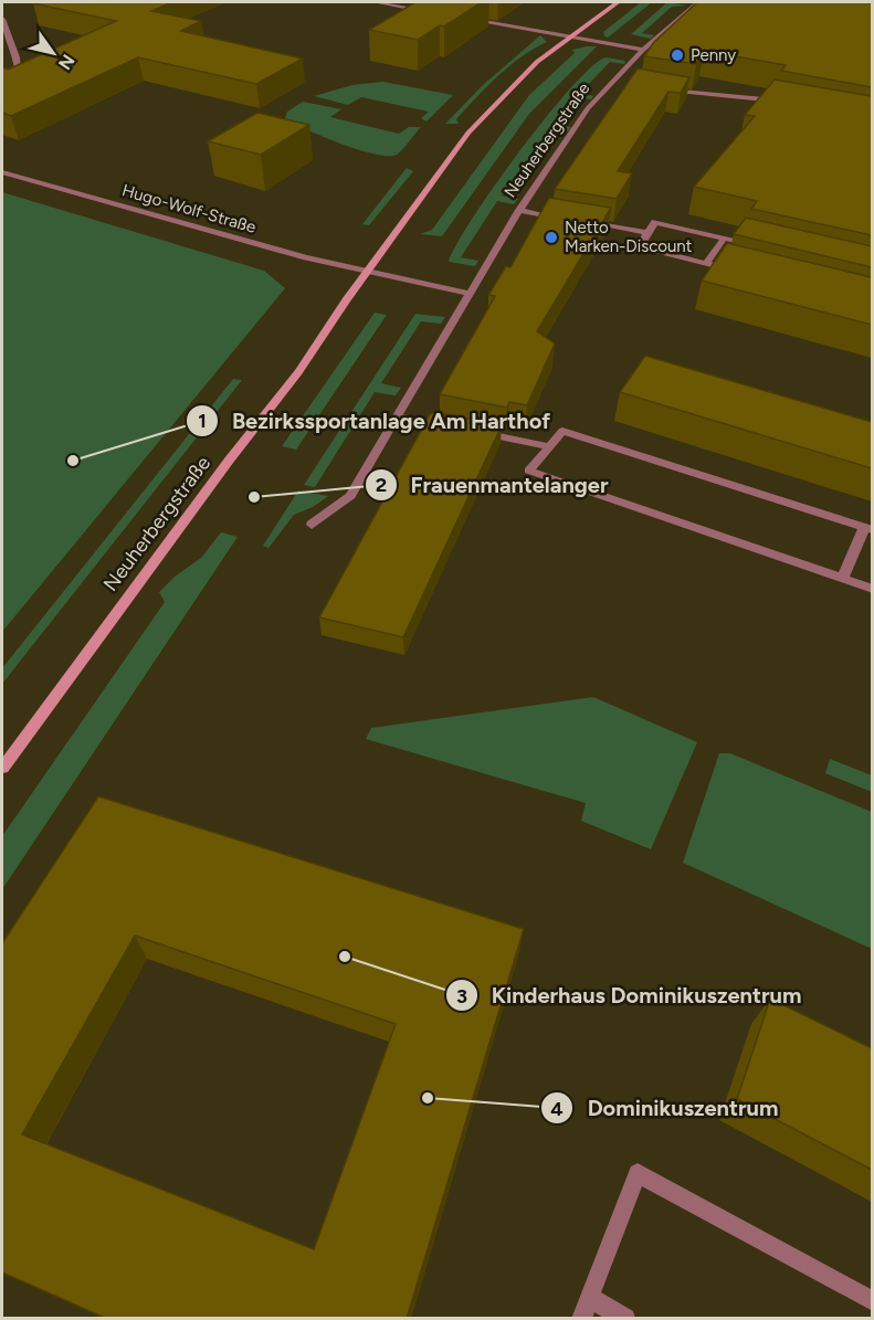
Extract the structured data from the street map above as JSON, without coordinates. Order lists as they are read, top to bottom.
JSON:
{
  "streets": {
    "main road": ["Neuherbergstraße"],
    "street": ["Hugo-Wolf-Straße"]
  },
  "crossings": [
    ["Neuherbergstraße", "Hugo-Wolf-Straße"]
  ],
  "places": [
    "Penny",
    "Netto Marken-Discount",
    "Bezirkssportanlage Am Harthof",
    "Frauenmantelanger",
    "Kinderhaus Dominikuszentrum",
    "Dominikuszentrum"
  ],
  "north": "bottom right"
}
